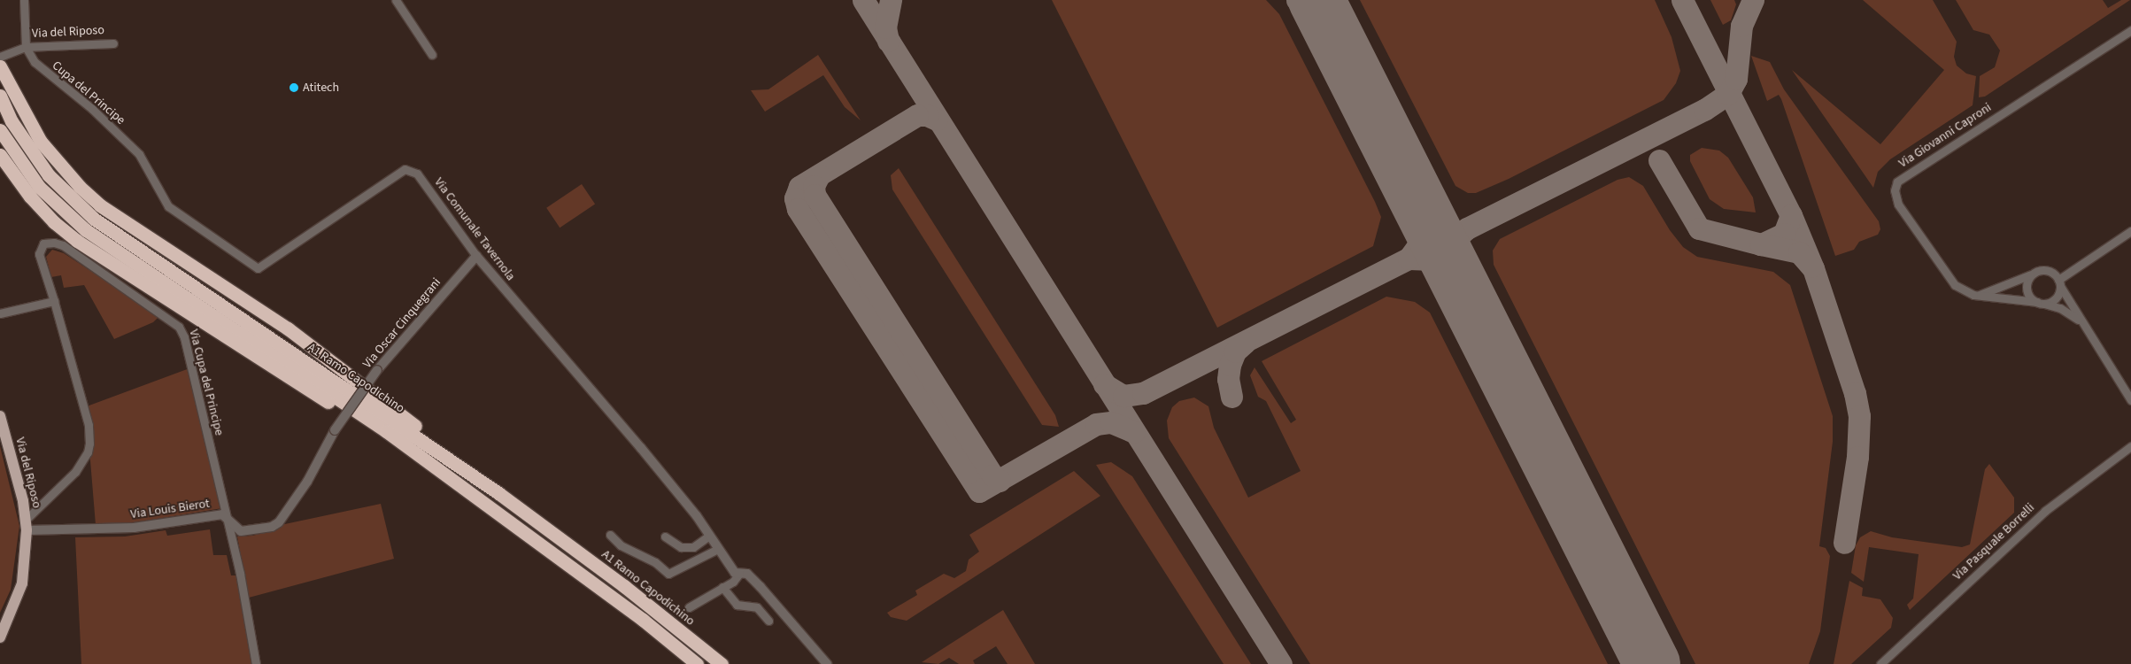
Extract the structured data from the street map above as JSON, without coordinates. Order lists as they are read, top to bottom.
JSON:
{
  "streets": {
    "highway": ["A1 Ramo Capodichino"],
    "main road": ["Via del Riposo"],
    "street": [
      "Cupa del Principe",
      "Via Giovanni Caproni",
      "Via Comunale Tavernola",
      "Via Oscar Cinquegrani",
      "Via Cupa del Principe",
      "Via Louis Bierot",
      "Via Pasquale Borrelli"
    ]
  },
  "crossings": [
    ["Via del Riposo", "Cupa del Principe"],
    ["Via del Riposo", "Via Louis Bierot"],
    ["Cupa del Principe", "Via Comunale Tavernola"],
    ["Via Comunale Tavernola", "Via Oscar Cinquegrani"],
    ["Via Oscar Cinquegrani", "Via Louis Bierot"],
    ["Via Cupa del Principe", "Via Louis Bierot"]
  ],
  "places": ["Atitech"]
}
